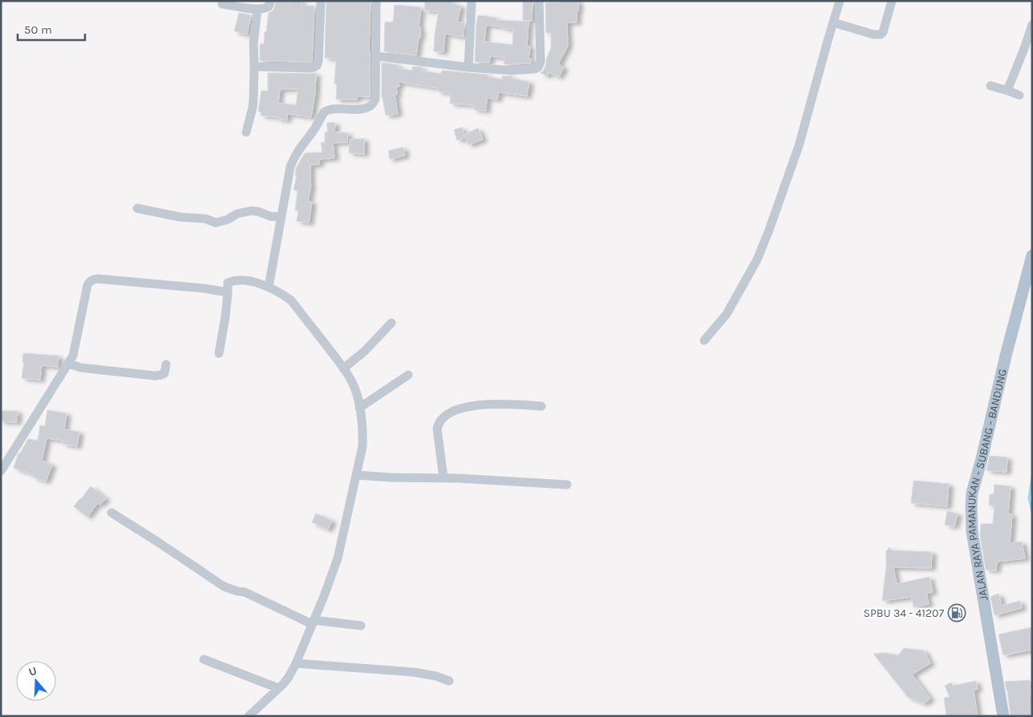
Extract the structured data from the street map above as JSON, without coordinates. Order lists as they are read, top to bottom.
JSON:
{
  "streets": {
    "main road": ["JALAN RAYA PAMANUKAN - SUBANG - BANDUNG"]
  },
  "places": {
    "fuel station": ["SPBU 34 - 41207"]
  },
  "scale_bar": "50 m",
  "north": "top"
}
